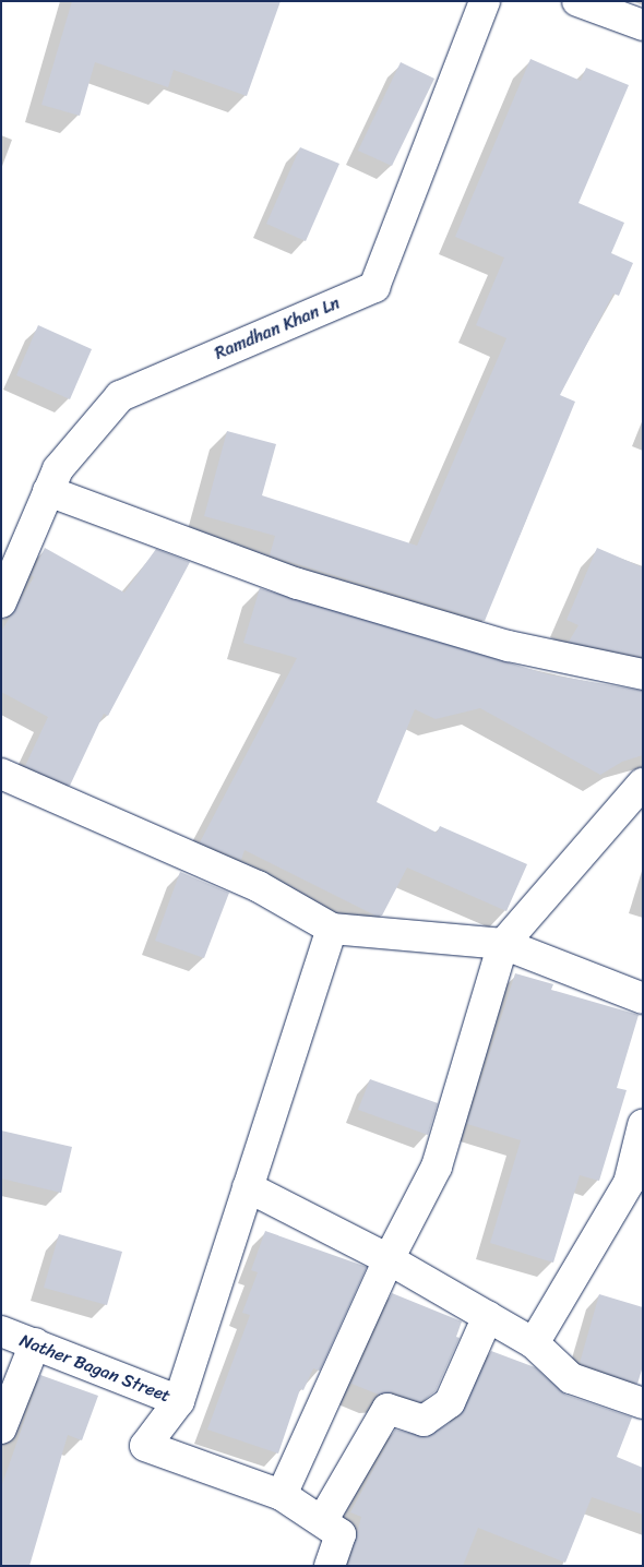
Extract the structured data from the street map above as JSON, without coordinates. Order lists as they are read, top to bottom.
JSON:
{
  "streets": {
    "street": ["Ramdhan Khan Ln", "Nather Bagan Street"]
  }
}
